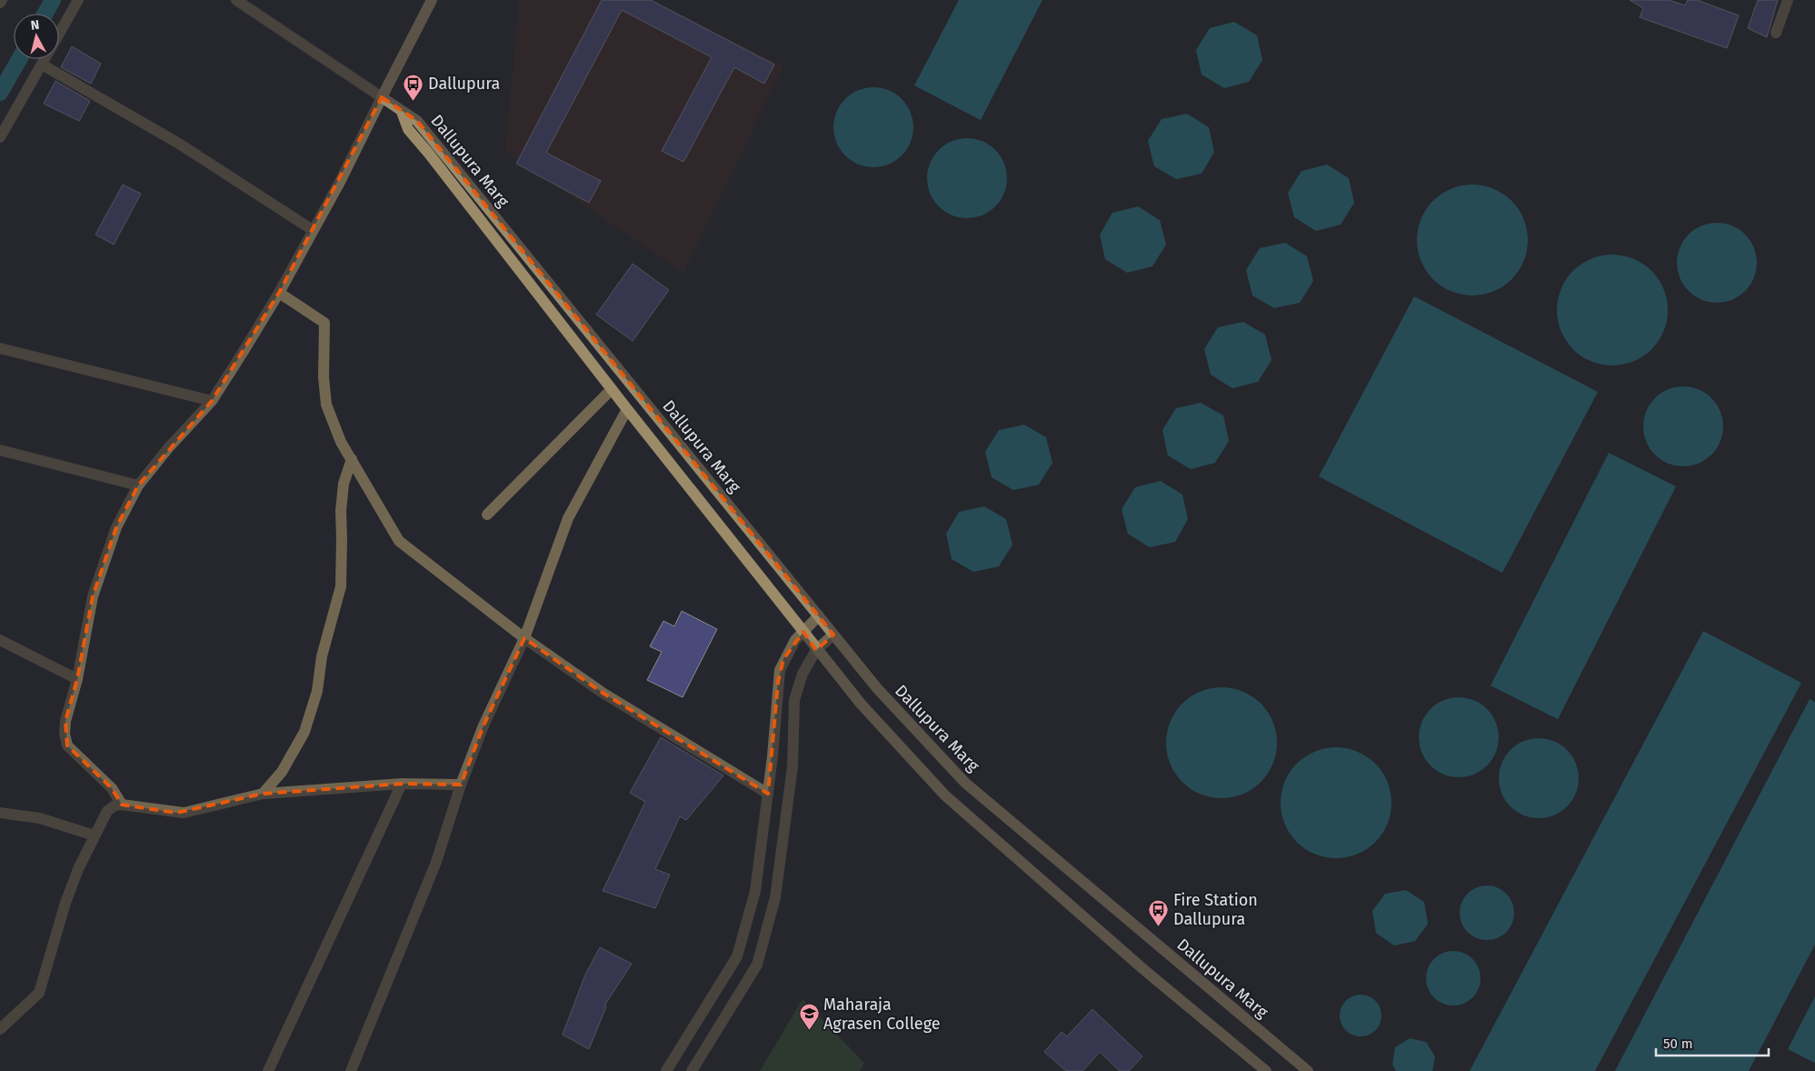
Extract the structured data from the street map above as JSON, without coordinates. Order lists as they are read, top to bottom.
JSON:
{
  "streets": {
    "main road": ["Dallupura Marg"]
  },
  "places": {
    "bus stop": ["Dallupura", "Fire Station Dallupura"],
    "school or university": ["Maharaja Agrasen College"]
  },
  "scale_bar": "50 m",
  "north": "top"
}
